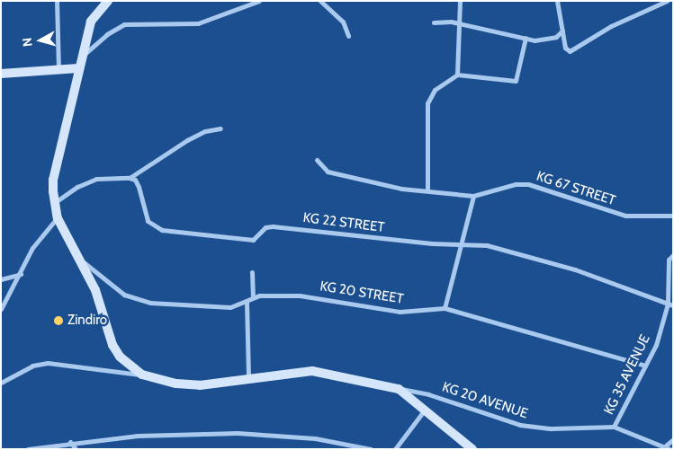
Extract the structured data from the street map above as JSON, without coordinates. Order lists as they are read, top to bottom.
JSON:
{
  "streets": {
    "street": [
      "KG 67 STREET",
      "KG 22 STREET",
      "KG 20 STREET",
      "KG 35 AVENUE",
      "KG 20 AVENUE"
    ]
  },
  "crossings": [
    ["KG 22 STREET", "KG 35 AVENUE"],
    ["KG 20 STREET", "KG 35 AVENUE"],
    ["KG 35 AVENUE", "KG 20 AVENUE"]
  ],
  "places": ["Zindiro"],
  "north": "left"
}
